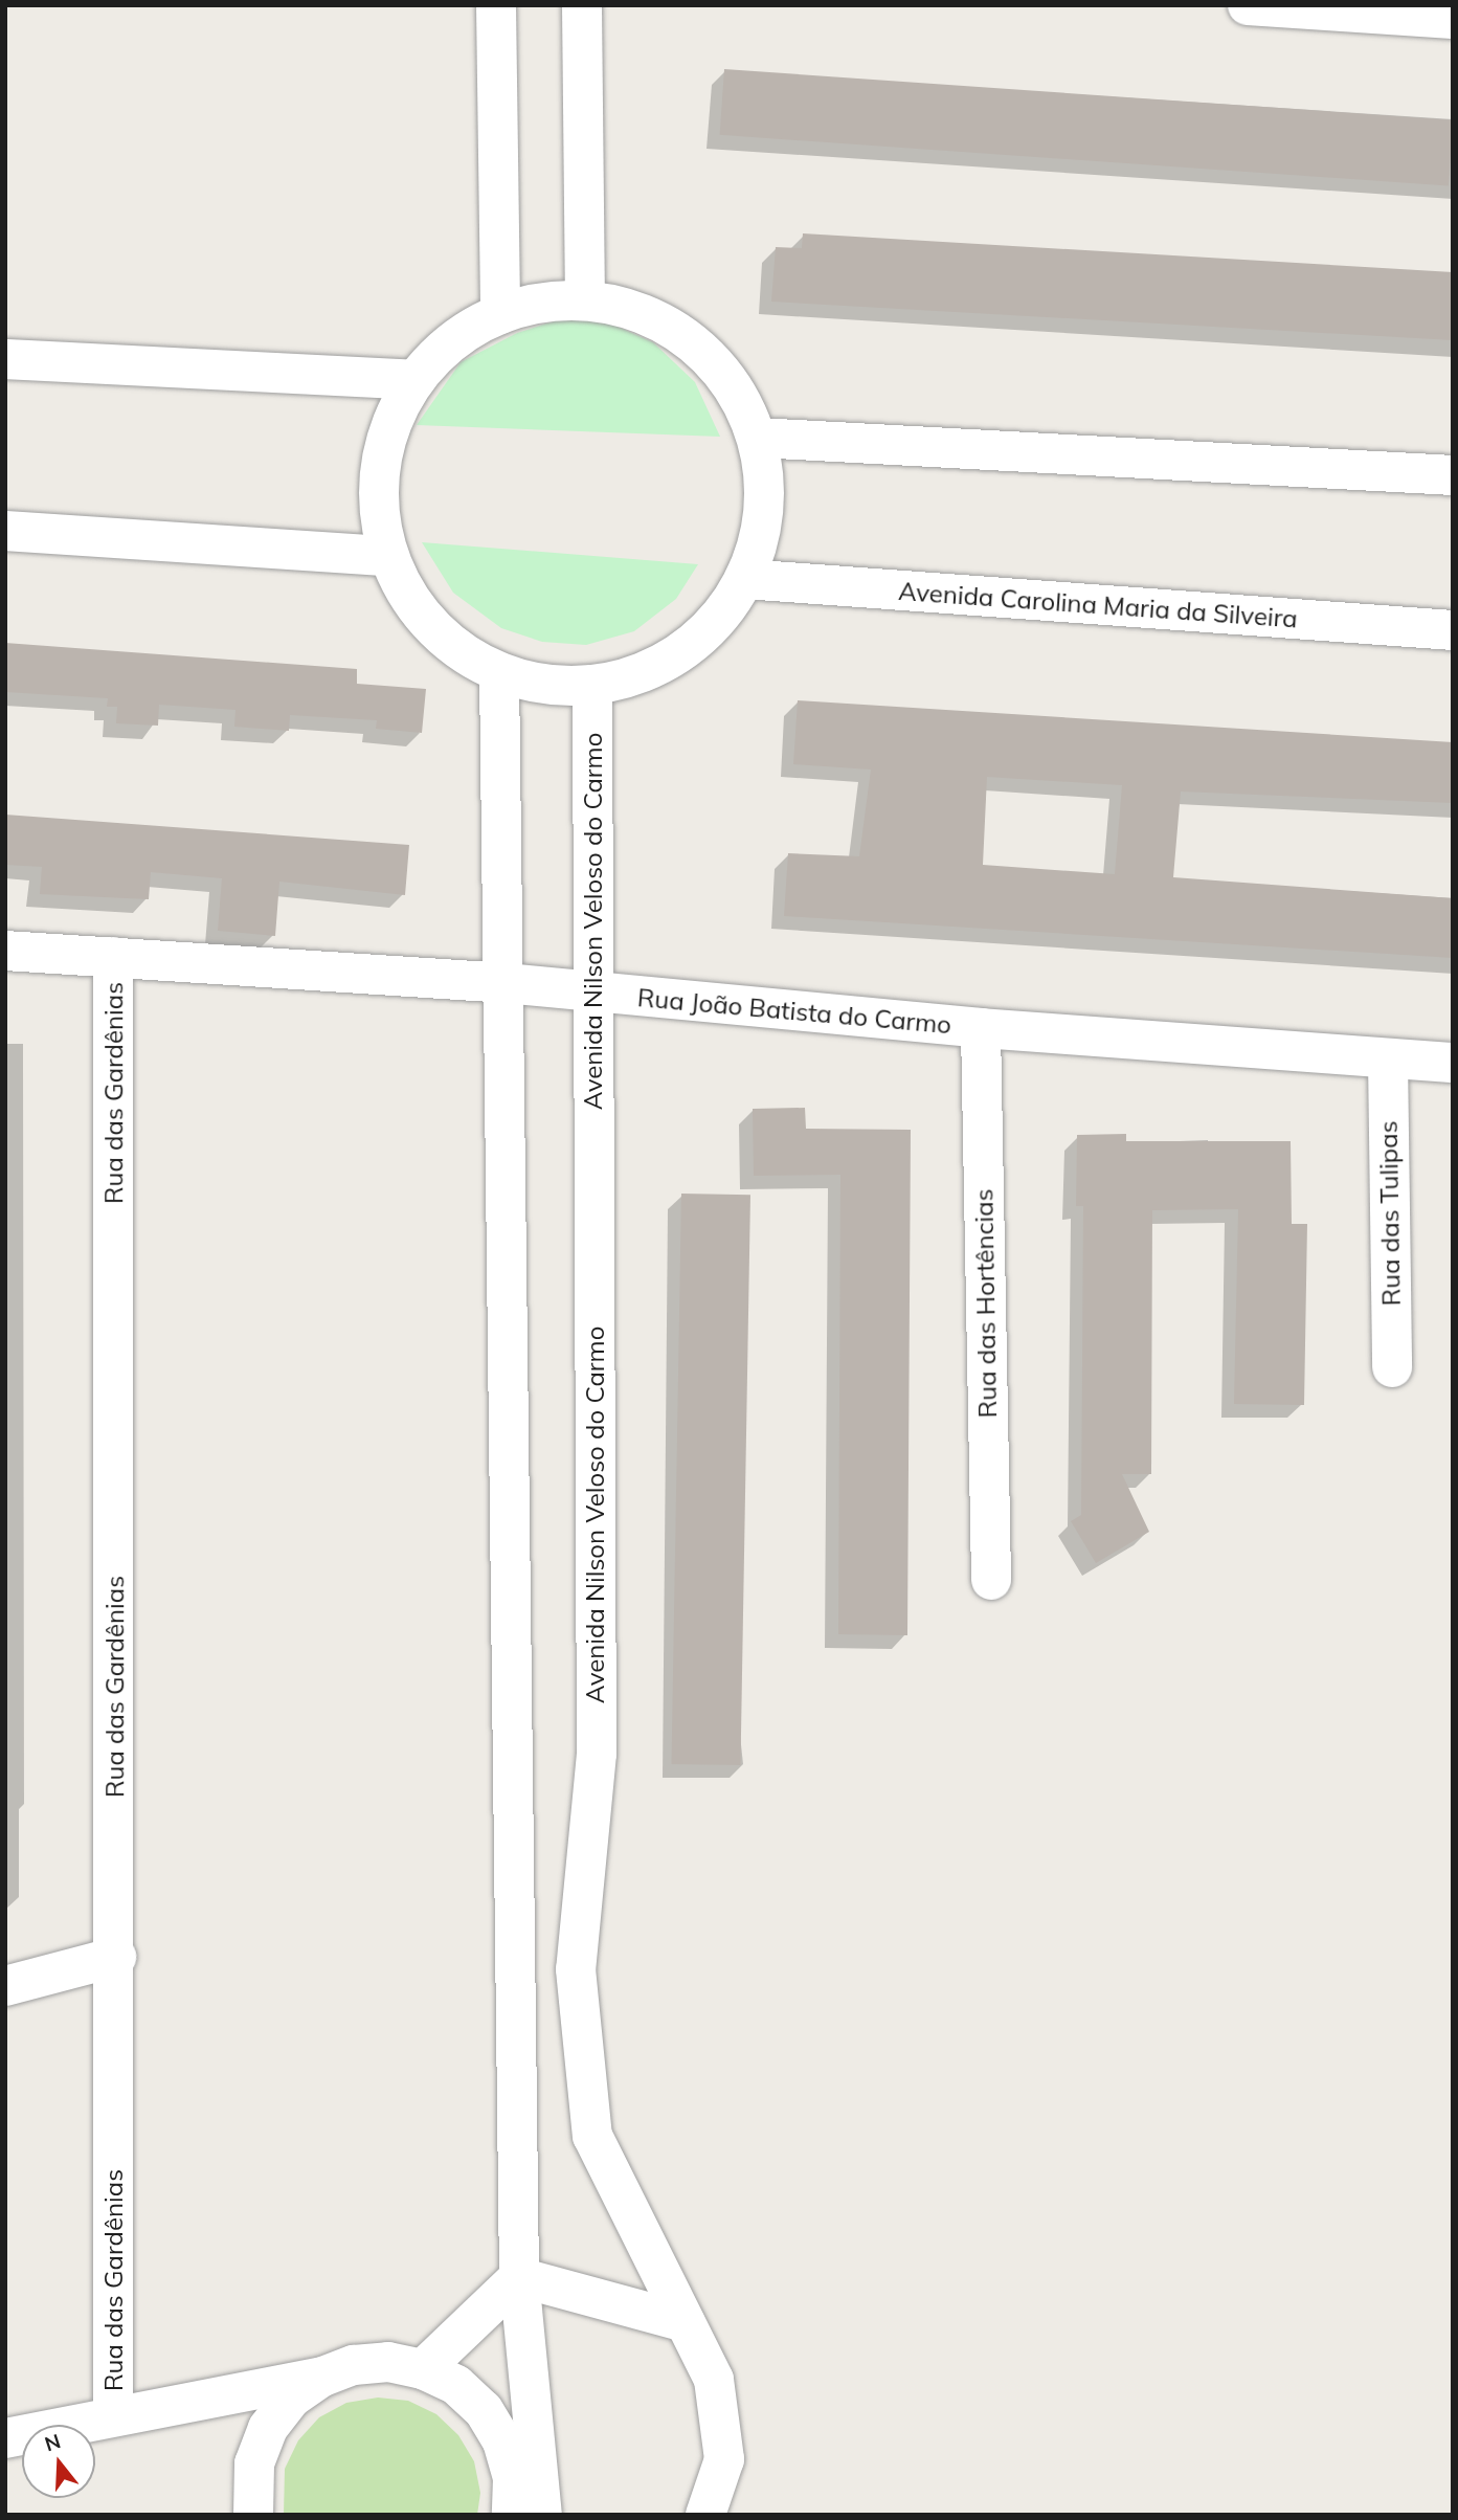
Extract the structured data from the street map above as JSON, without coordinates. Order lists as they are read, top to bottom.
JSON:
{
  "streets": {
    "street": [
      "Avenida Carolina Maria da Silveira",
      "Avenida Nilson Veloso do Carmo",
      "Rua João Batista do Carmo",
      "Rua das Gardênias",
      "Rua das Tulipas",
      "Rua das Hortências"
    ]
  },
  "crossings": [
    ["Avenida Nilson Veloso do Carmo", "Rua João Batista do Carmo"],
    ["Rua João Batista do Carmo", "Rua das Gardênias"],
    ["Rua João Batista do Carmo", "Rua das Tulipas"],
    ["Rua João Batista do Carmo", "Rua das Hortências"]
  ],
  "north": "top"
}
